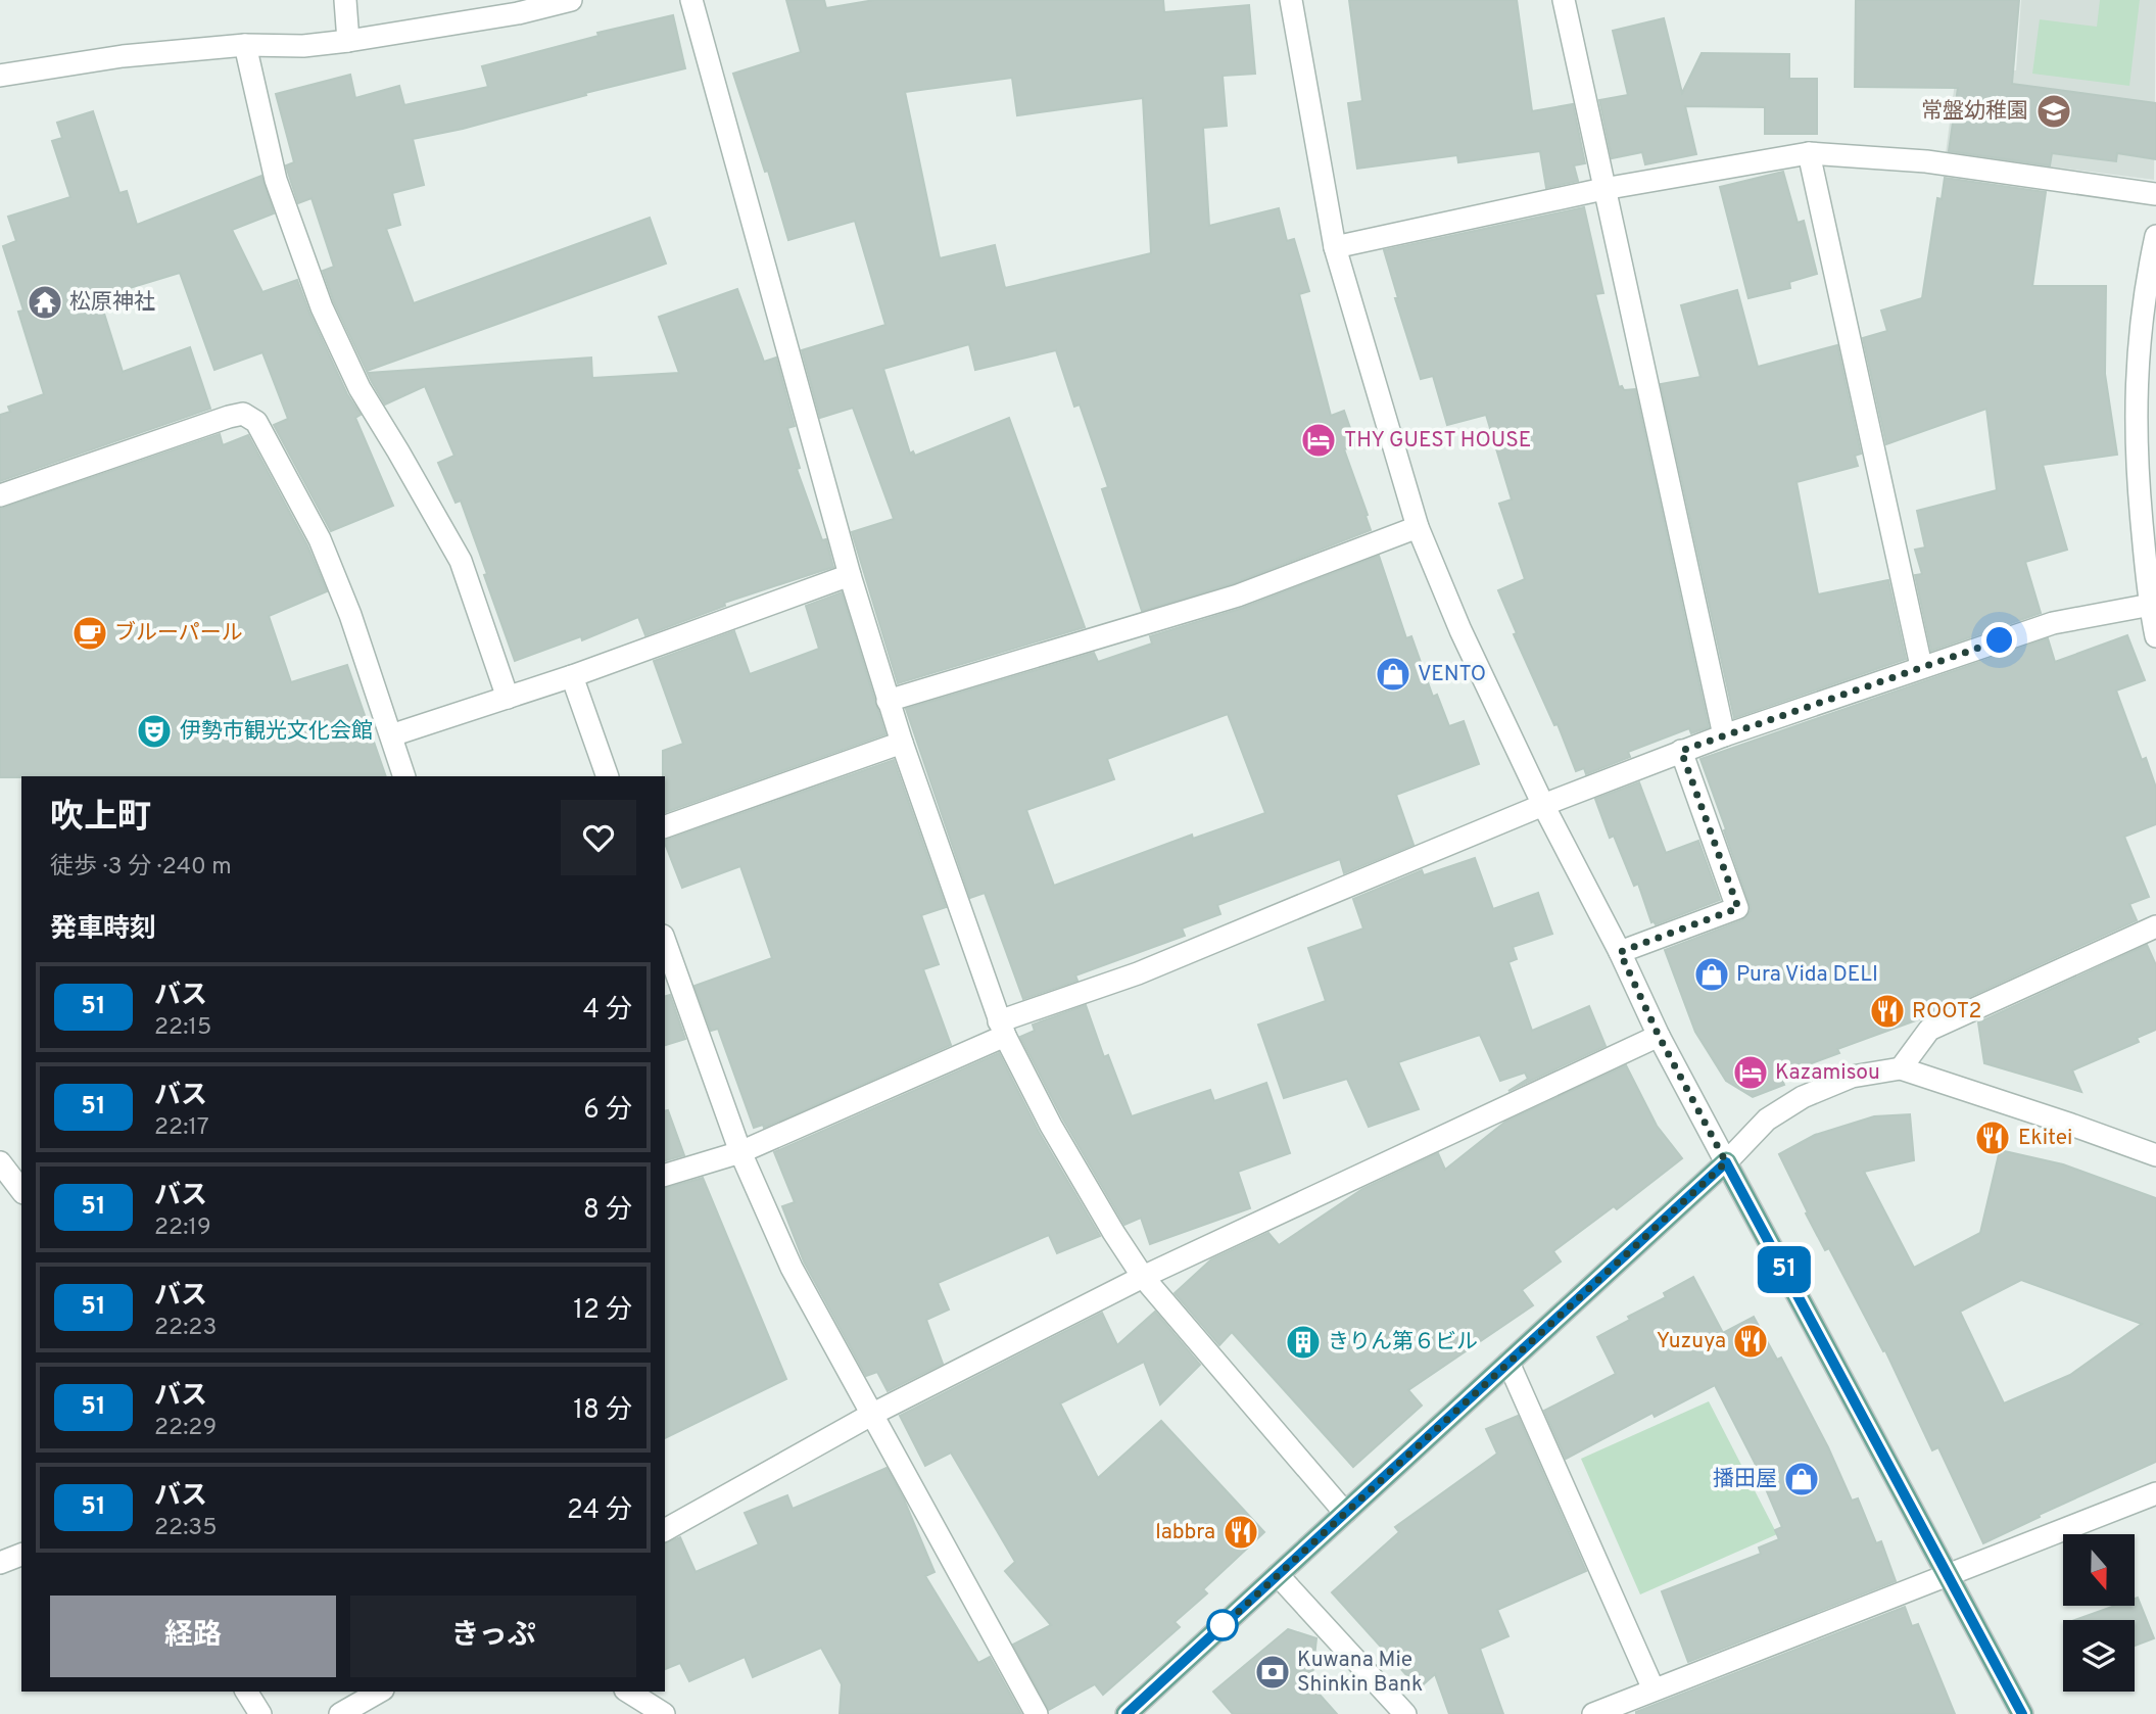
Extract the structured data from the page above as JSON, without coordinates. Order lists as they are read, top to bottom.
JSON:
{
  "places": {
    "school or university": ["常盤幼稚園"],
    "temple": ["松原神社"],
    "hotel": ["THY GUEST HOUSE", "Kazamisou"],
    "cafe": ["ブルーパール"],
    "shop": ["VENTO", "Pura Vida DELI", "播田屋"],
    "theatre": ["伊勢市観光文化会館"],
    "restaurant": [
      "ROOT2",
      "Ekitei",
      "Yuzuya",
      "labbra"
    ],
    "building": ["きりん第６ビル"],
    "bank": ["Kuwana Mie Shinkin Bank"]
  },
  "lines": ["bus line 51"],
  "north": "bottom",
  "page": {
    "on_map": "51",
    "heading": [
      ["吹上町", "徒歩 · 3 分 · 240 m"],
      "発車時刻"
    ],
    "list": [
      {
        "mark": "51",
        "name": "バス",
        "note": "22:15",
        "value": "4 分"
      },
      {
        "mark": "51",
        "name": "バス",
        "note": "22:17",
        "value": "6 分"
      },
      {
        "mark": "51",
        "name": "バス",
        "note": "22:19",
        "value": "8 分"
      },
      {
        "mark": "51",
        "name": "バス",
        "note": "22:23",
        "value": "12 分"
      },
      {
        "mark": "51",
        "name": "バス",
        "note": "22:29",
        "value": "18 分"
      },
      {
        "mark": "51",
        "name": "バス",
        "note": "22:35",
        "value": "24 分"
      }
    ],
    "buttons": ["経路", "きっぷ"]
  }
}
